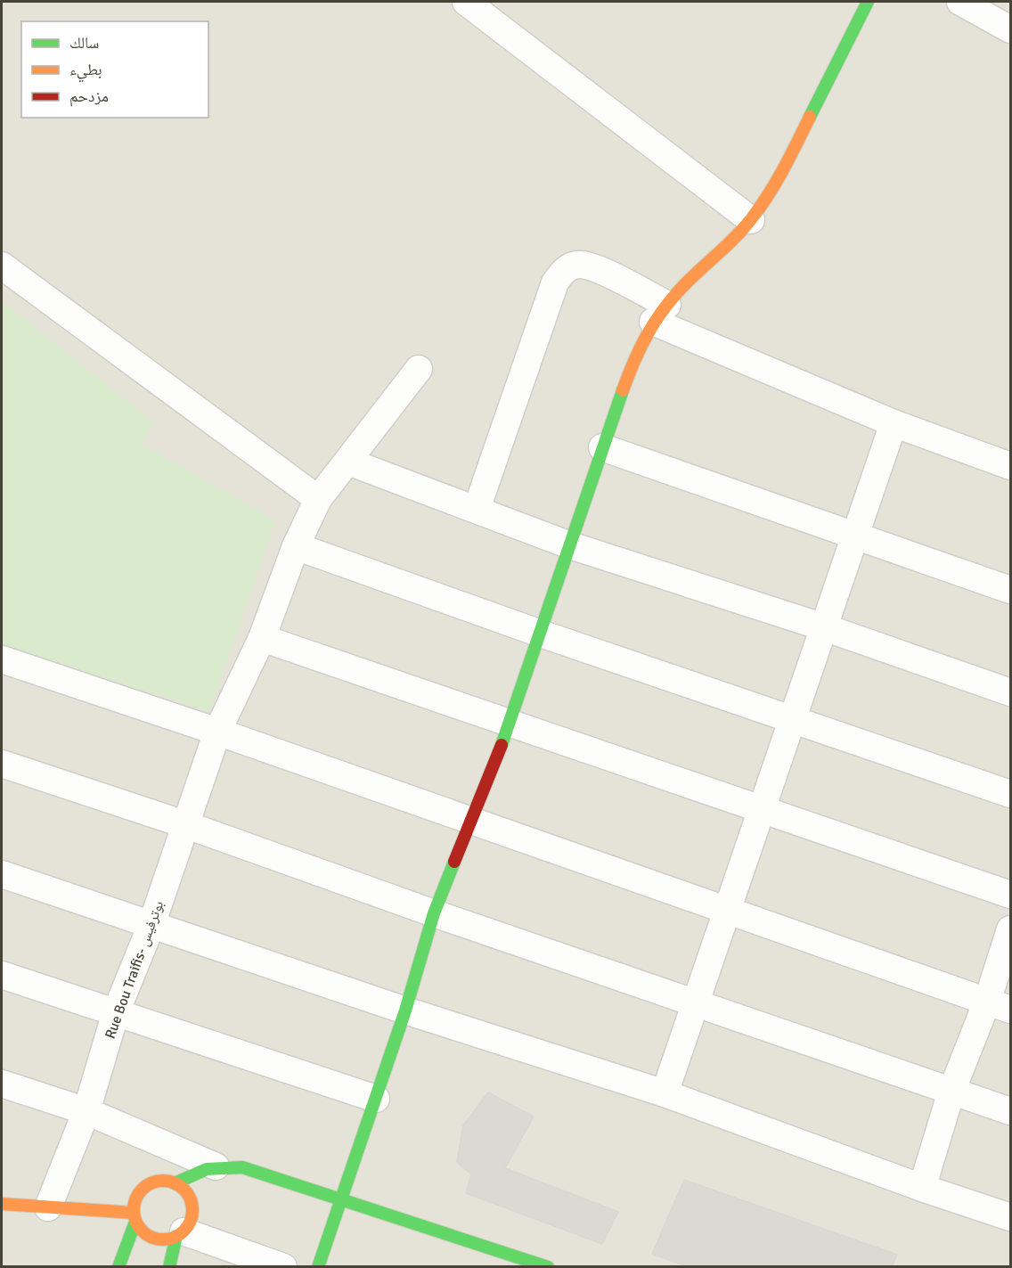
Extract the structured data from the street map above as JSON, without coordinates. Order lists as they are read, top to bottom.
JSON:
{
  "streets": {
    "street": ["Rue Bou Traifis- بوترفيس"]
  },
  "legend": ["سالك", "بطيء", "مزدحم"]
}
